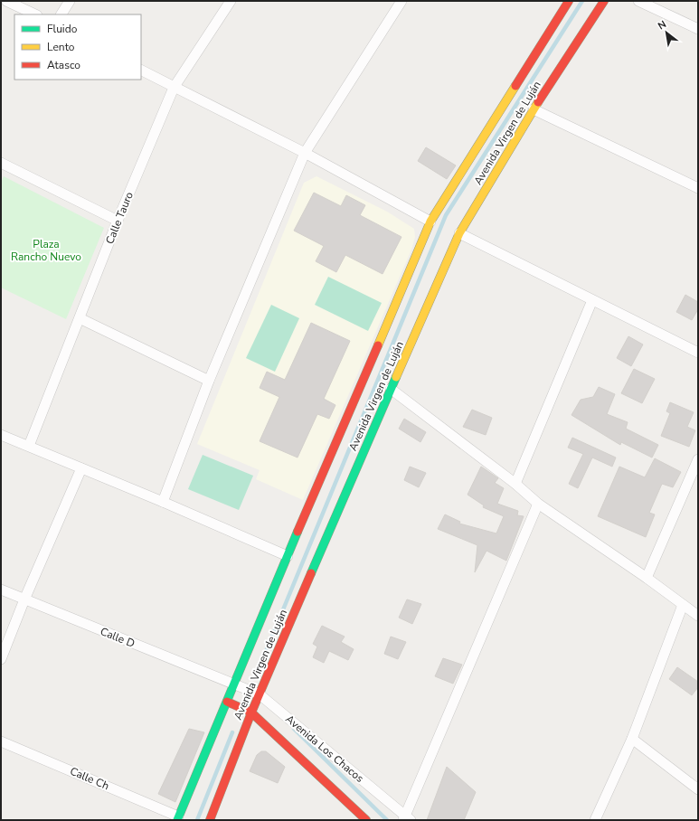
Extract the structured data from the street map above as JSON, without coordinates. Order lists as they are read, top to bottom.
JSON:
{
  "streets": {
    "main road": ["Avenida Virgen de Luján", "Avenida Los Chacos"],
    "street": ["Calle Tauro", "Calle D", "Calle Ch"]
  },
  "crossings": [
    ["Avenida Virgen de Luján", "Calle D"],
    ["Avenida Virgen de Luján", "Avenida Los Chacos"],
    ["Avenida Virgen de Luján", "Calle Ch"],
    ["Calle D", "Avenida Los Chacos"]
  ],
  "parks": ["Plaza Rancho Nuevo"],
  "legend": ["Fluido", "Lento", "Atasco"],
  "north": "top left"
}
